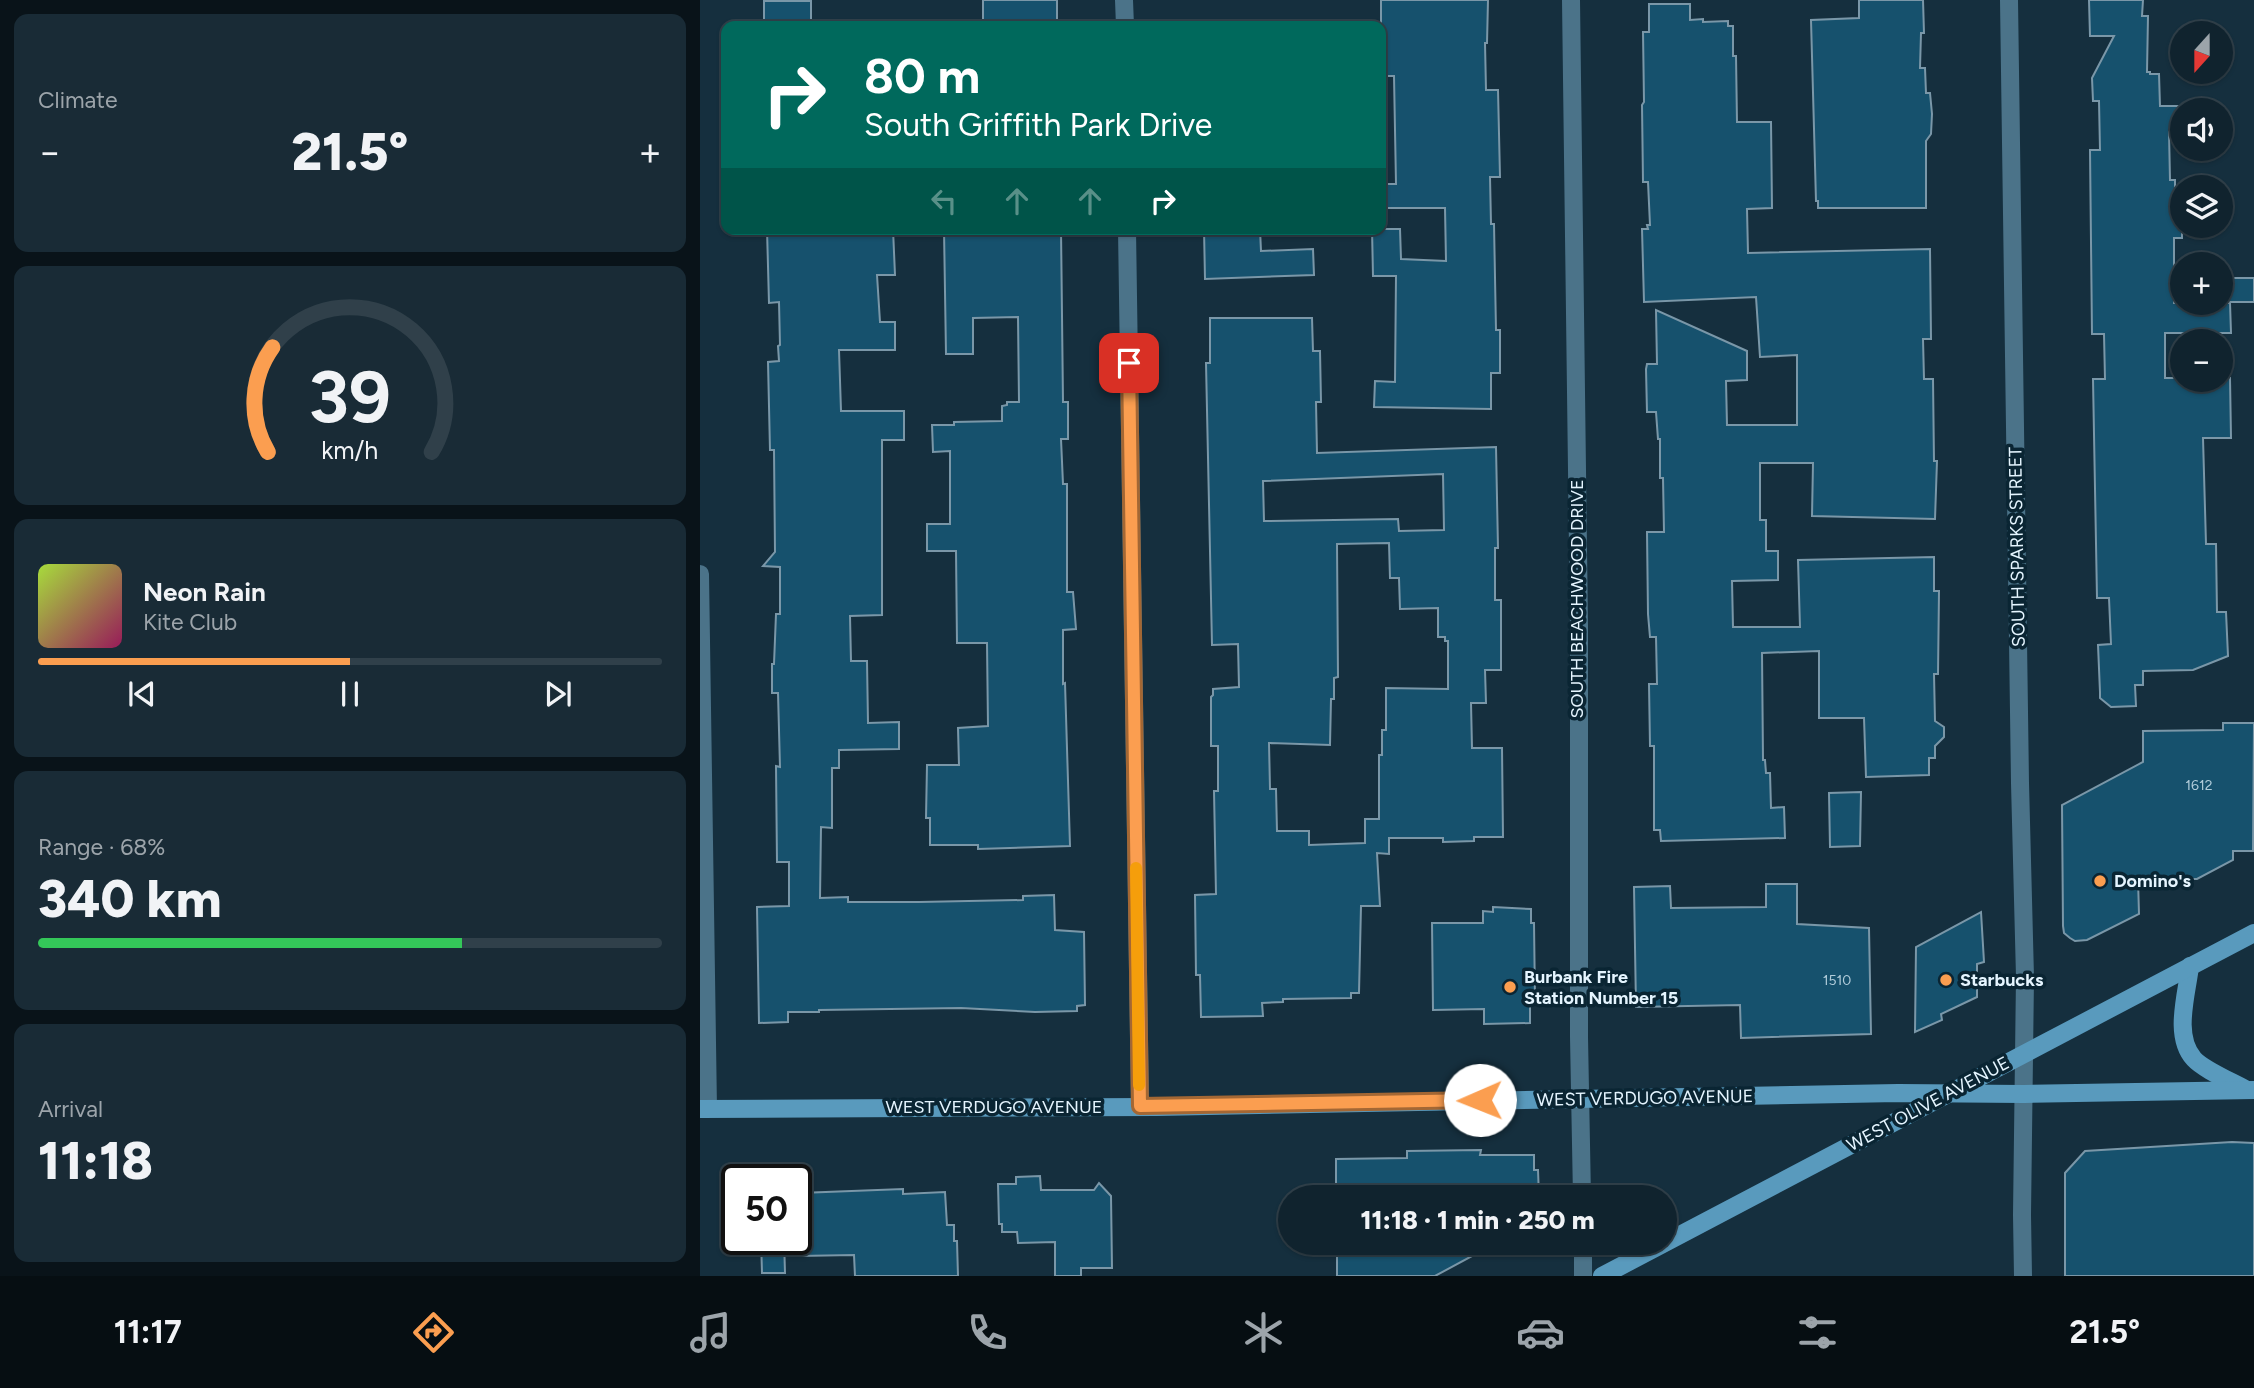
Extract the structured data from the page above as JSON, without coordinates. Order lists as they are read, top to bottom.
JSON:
{
  "streets": {
    "main road": ["WEST VERDUGO AVENUE", "WEST OLIVE AVENUE"],
    "street": ["SOUTH SPARKS STREET", "SOUTH BEACHWOOD DRIVE"]
  },
  "crossings": [
    ["SOUTH SPARKS STREET", "WEST VERDUGO AVENUE"],
    ["SOUTH SPARKS STREET", "WEST OLIVE AVENUE"],
    ["SOUTH BEACHWOOD DRIVE", "WEST VERDUGO AVENUE"],
    ["WEST VERDUGO AVENUE", "WEST OLIVE AVENUE"]
  ],
  "places": ["Domino's", "Starbucks", "Burbank Fire Station Number 15"],
  "house_numbers": ["1612", "1510"],
  "north": "bottom",
  "page": {
    "tile": [
      "Climate",
      ["Range · 68%", "340 km"],
      ["Arrival", "11:18"]
    ],
    "map_buttons": ["+", "−"],
    "turn": ["80 m", "South Griffith Park Drive"],
    "heat": ["−", "21.5°", "+"],
    "song": ["Neon Rain", "Kite Club"],
    "limit": "50",
    "trip": "11:18 · 1 min · 250 m",
    "tabs": ["11:17", "21.5°"],
    "gauge": ["39", "km/h"]
  }
}
